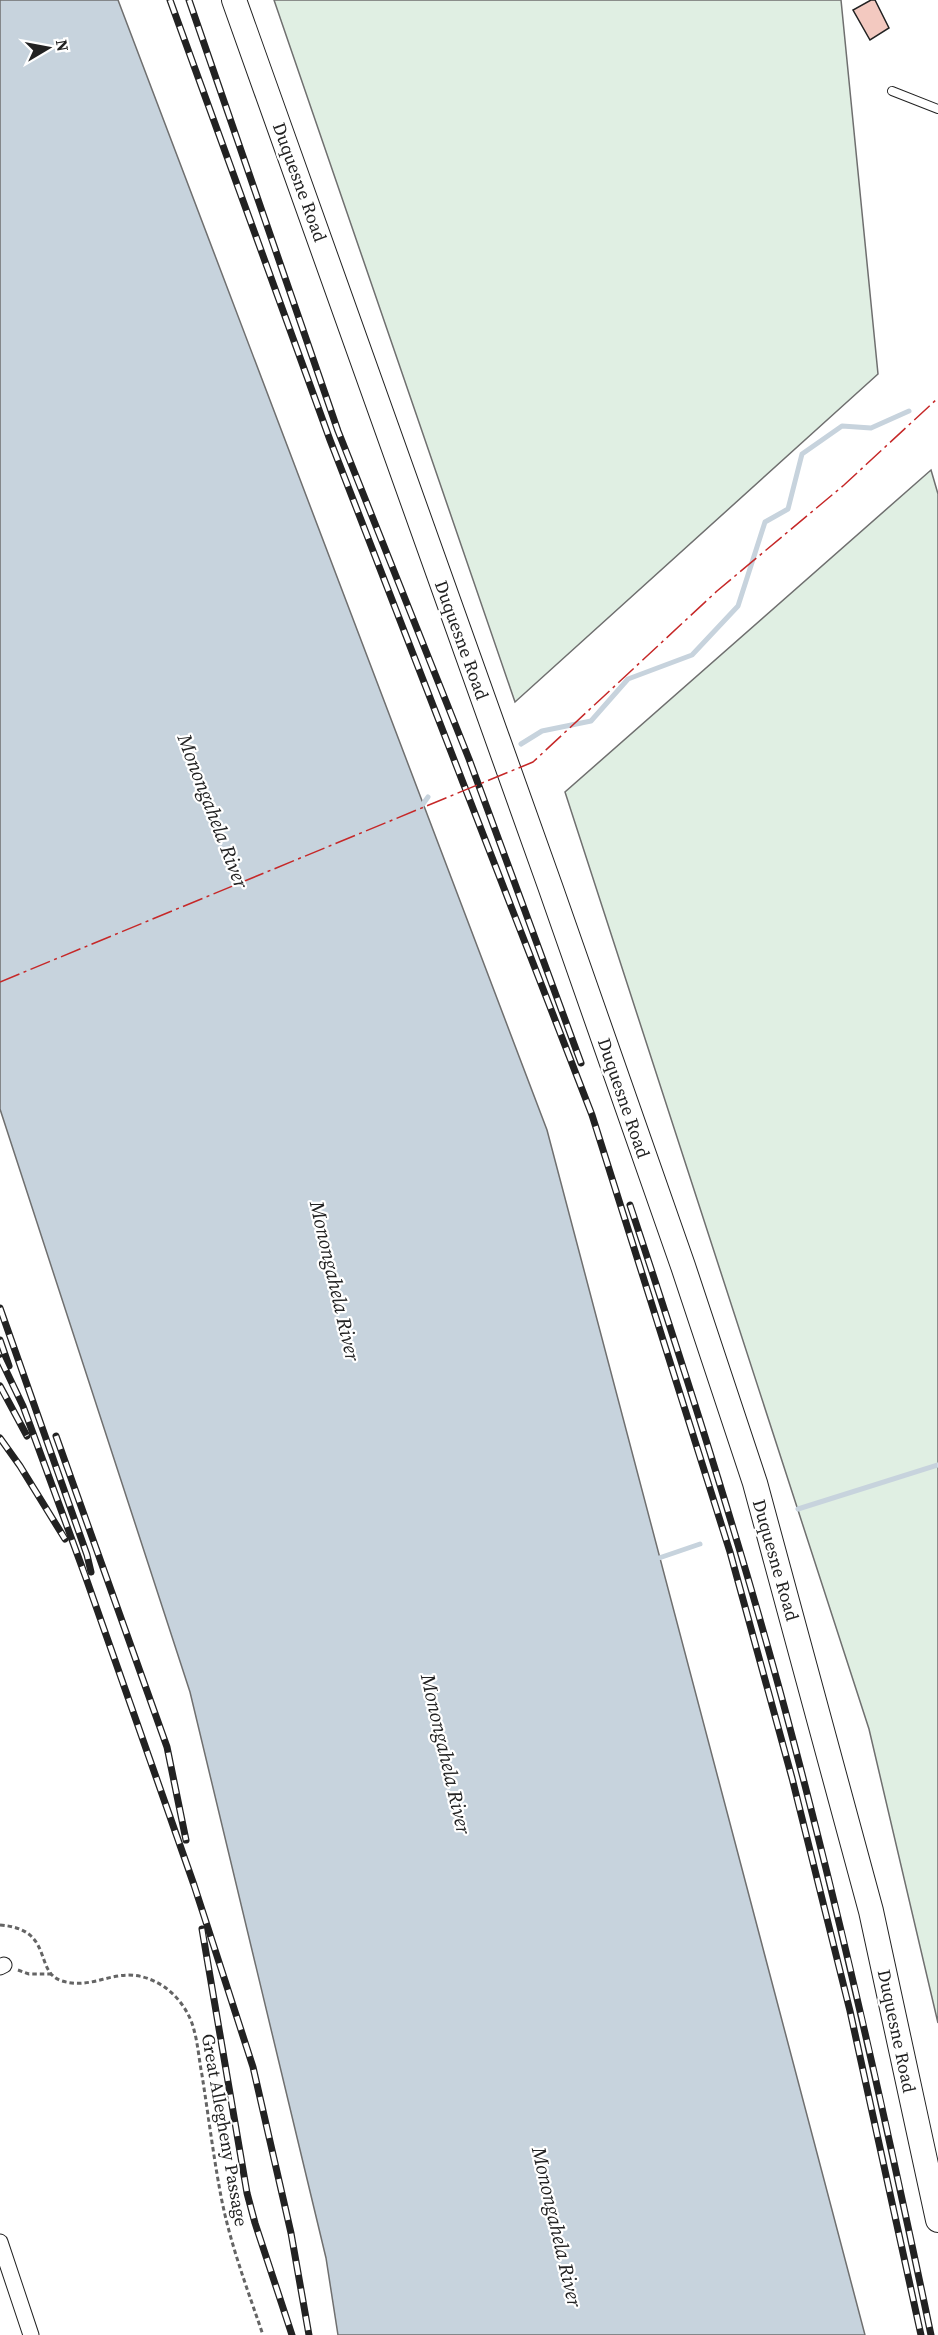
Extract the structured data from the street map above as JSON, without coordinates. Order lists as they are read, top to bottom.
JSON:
{
  "streets": {
    "main road": ["Duquesne Road"],
    "path": ["Great Allegheny Passage"]
  },
  "water": ["Monongahela River"],
  "north": "right"
}
